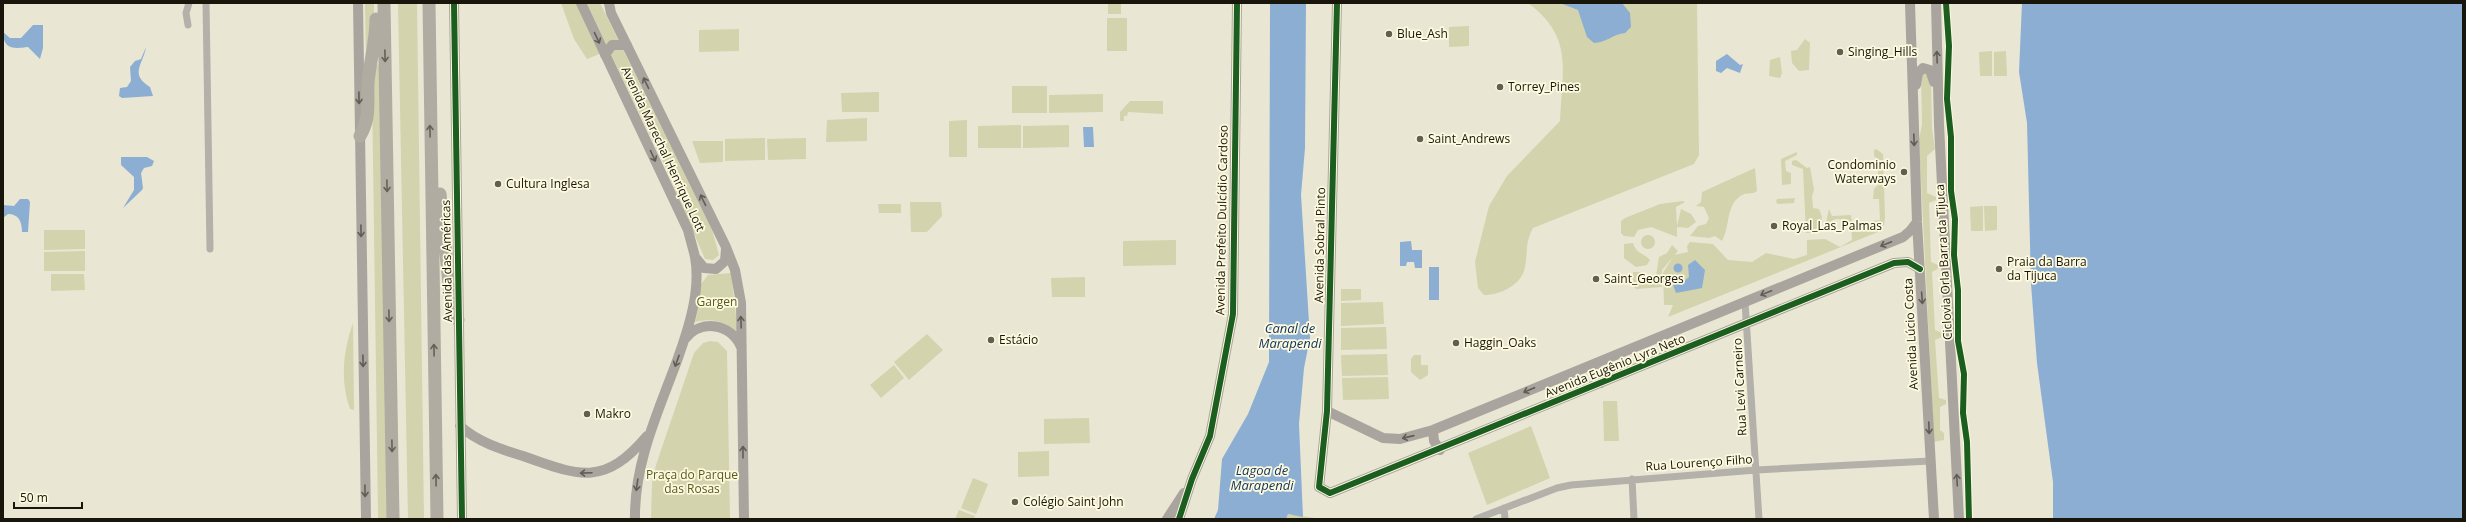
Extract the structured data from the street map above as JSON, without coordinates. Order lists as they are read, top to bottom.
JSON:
{
  "streets": {
    "highway": ["Avenida das Américas"],
    "street": [
      "Avenida Marechal Henrique Lott",
      "Avenida Prefeito Dulcídio Cardoso",
      "Avenida Sobral Pinto",
      "Avenida Lúcio Costa",
      "Avenida Eugênio Lyra Neto",
      "Rua Levi Carneiro",
      "Rua Lourenço Filho"
    ],
    "cycle path": ["Ciclovia Orla Barra da Tijuca"]
  },
  "crossings": [
    ["Avenida Sobral Pinto", "Avenida Eugênio Lyra Neto"],
    ["Avenida Lúcio Costa", "Avenida Eugênio Lyra Neto"],
    ["Avenida Lúcio Costa", "Rua Lourenço Filho"],
    ["Avenida Eugênio Lyra Neto", "Rua Levi Carneiro"],
    ["Rua Levi Carneiro", "Rua Lourenço Filho"]
  ],
  "water": ["Canal de Marapendi", "Lagoa de Marapendi"],
  "parks": ["Gargen", "Praça do Parque das Rosas"],
  "places": [
    "Blue_Ash",
    "Singing_Hills",
    "Torrey_Pines",
    "Saint_Andrews",
    "Condominio Waterways",
    "Cultura Inglesa",
    "Royal_Las_Palmas",
    "Praia da Barra da Tijuca",
    "Saint_Georges",
    "Estácio",
    "Haggin_Oaks",
    "Makro",
    "Colégio Saint John"
  ],
  "scale_bar": "50 m"
}
